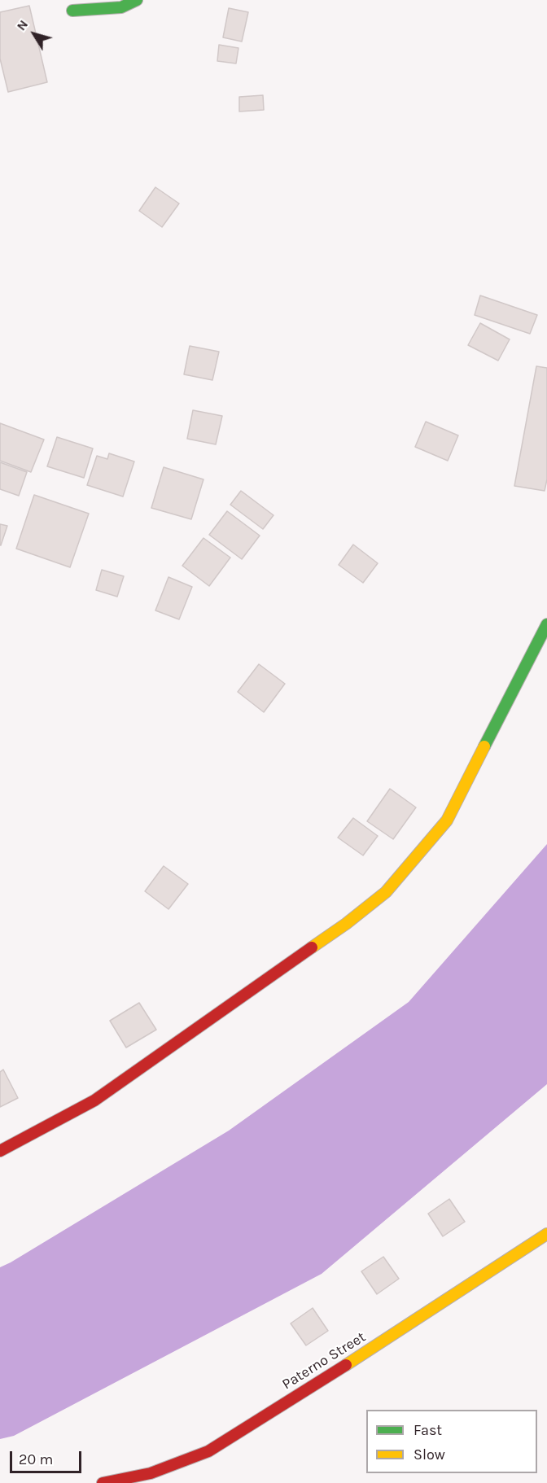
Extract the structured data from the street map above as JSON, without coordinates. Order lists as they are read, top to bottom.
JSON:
{
  "streets": {
    "street": ["Paterno Street"]
  },
  "legend": ["Fast", "Slow"],
  "scale_bar": "20 m",
  "north": "top left"
}
